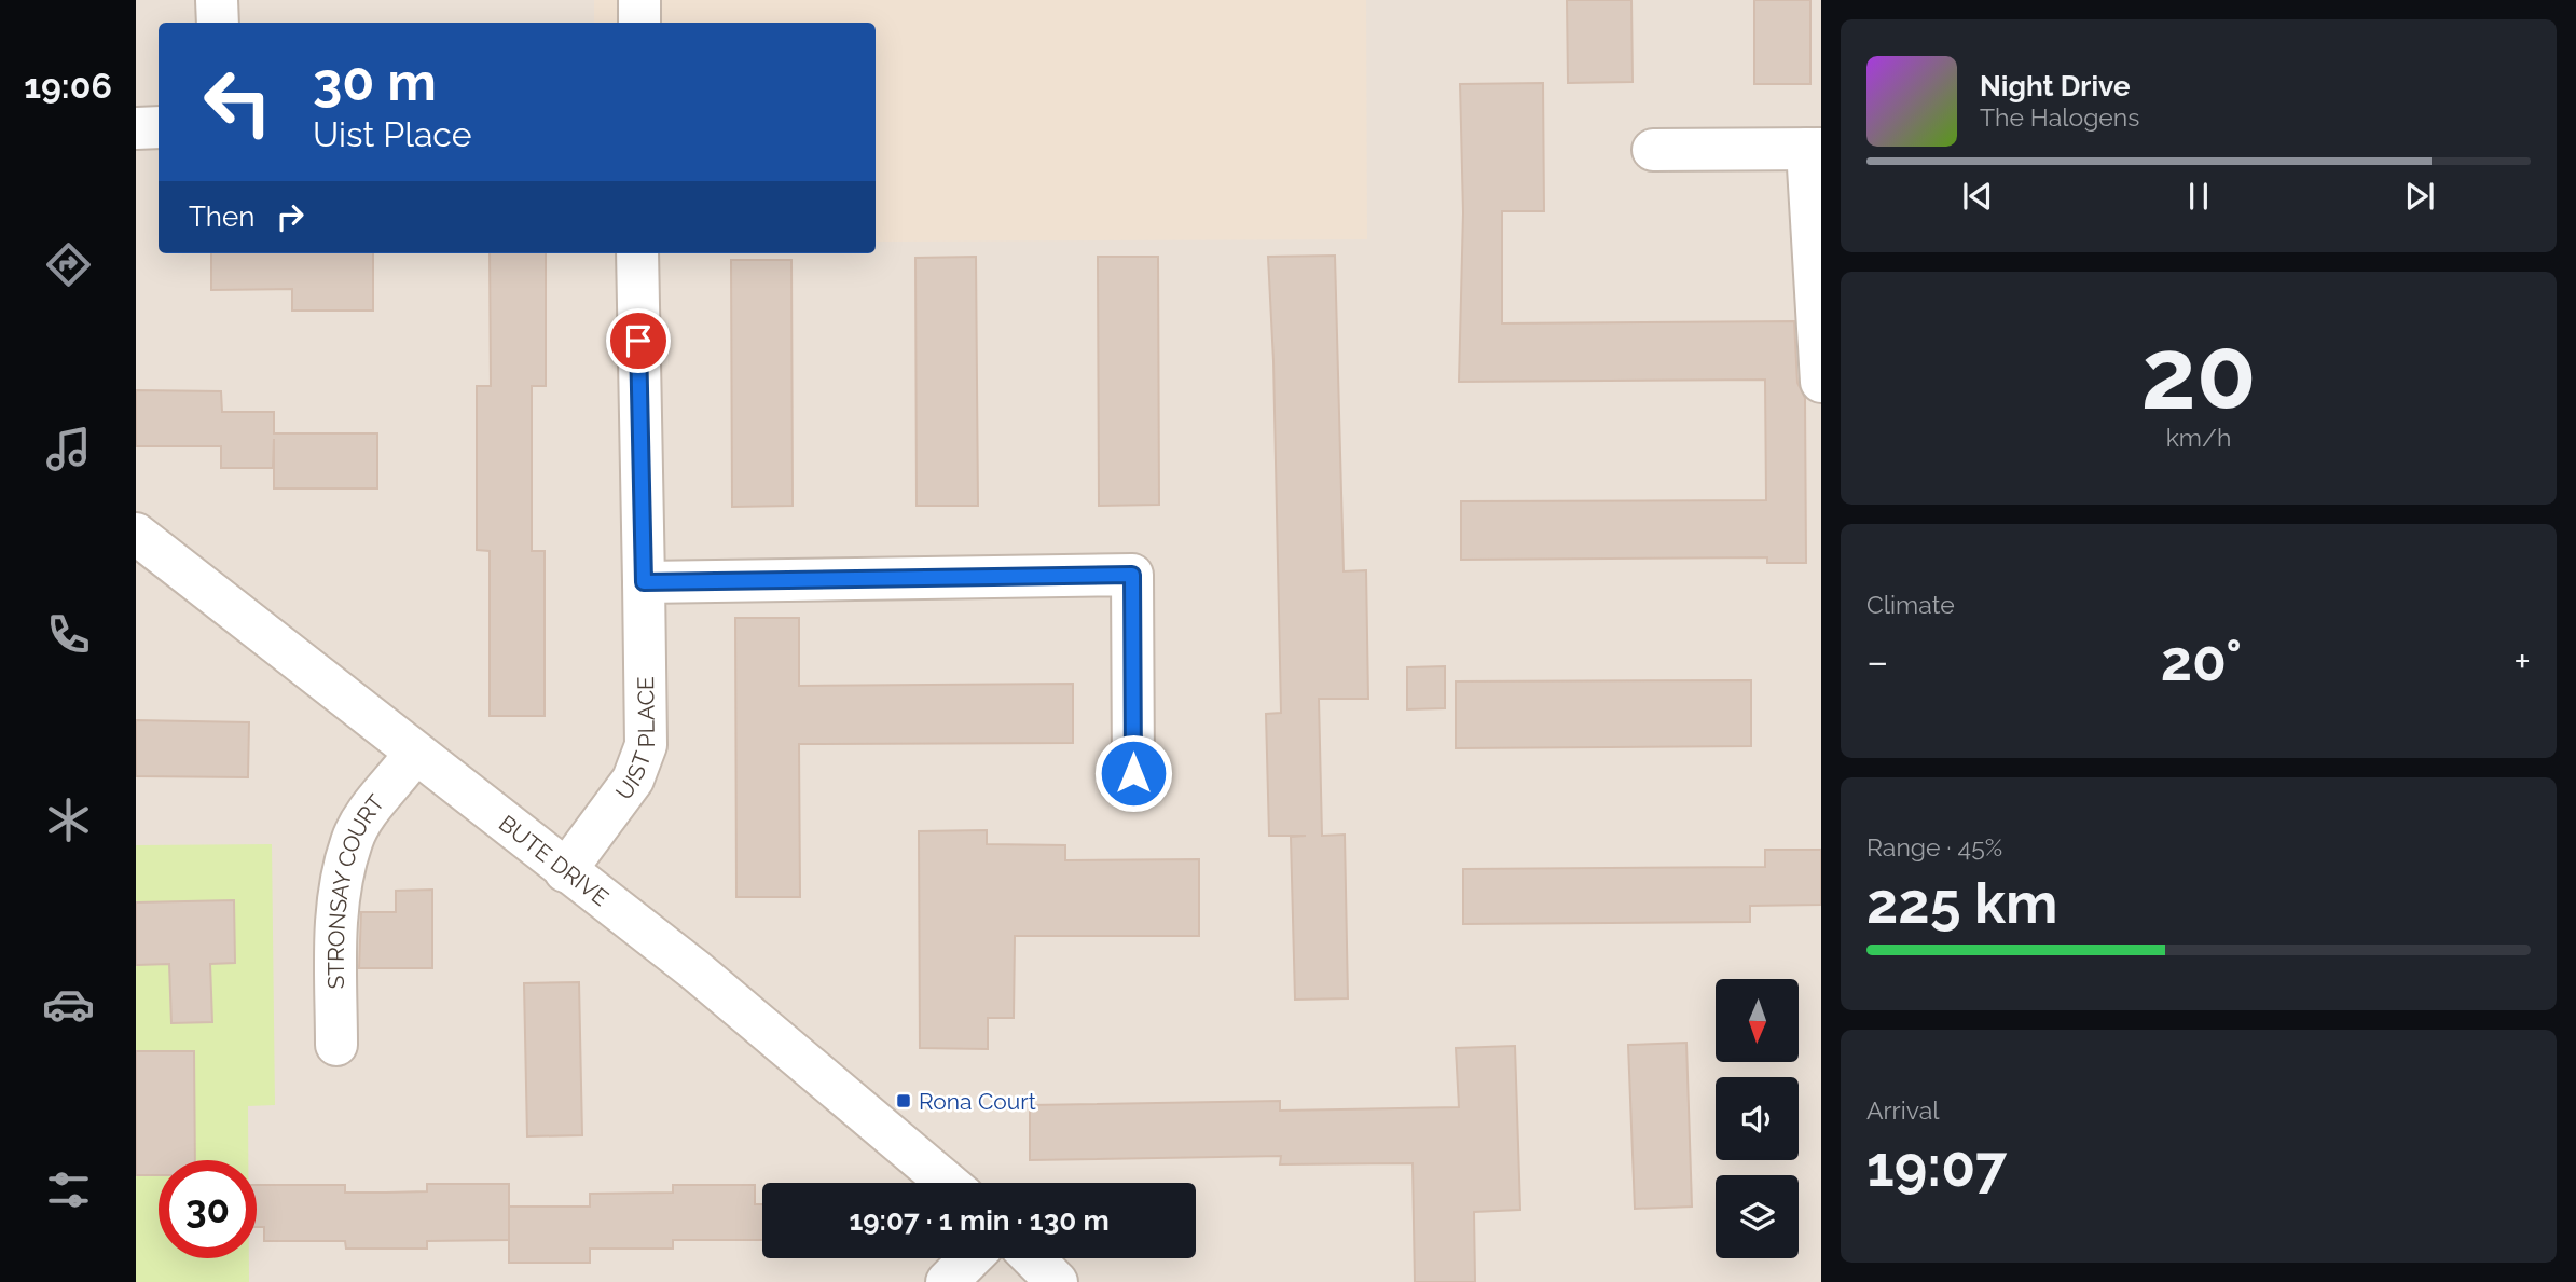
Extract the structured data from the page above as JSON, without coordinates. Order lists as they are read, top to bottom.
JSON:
{
  "streets": {
    "street": ["UIST PLACE", "BUTE DRIVE", "STRONSAY COURT"]
  },
  "crossings": [
    ["UIST PLACE", "BUTE DRIVE"],
    ["BUTE DRIVE", "STRONSAY COURT"]
  ],
  "places": {
    "transit": ["Rona Court"]
  },
  "north": "bottom",
  "page": {
    "tabs": "19:06",
    "turn": ["30 m", "Uist Place"],
    "song": ["Night Drive", "The Halogens"],
    "then": "Then",
    "tile": [
      ["20", "km/h"],
      "Climate",
      ["Range · 45%", "225 km"],
      ["Arrival", "19:07"]
    ],
    "heat": ["−", "20°", "+"],
    "limit": "30",
    "trip": "19:07 · 1 min · 130 m"
  }
}
